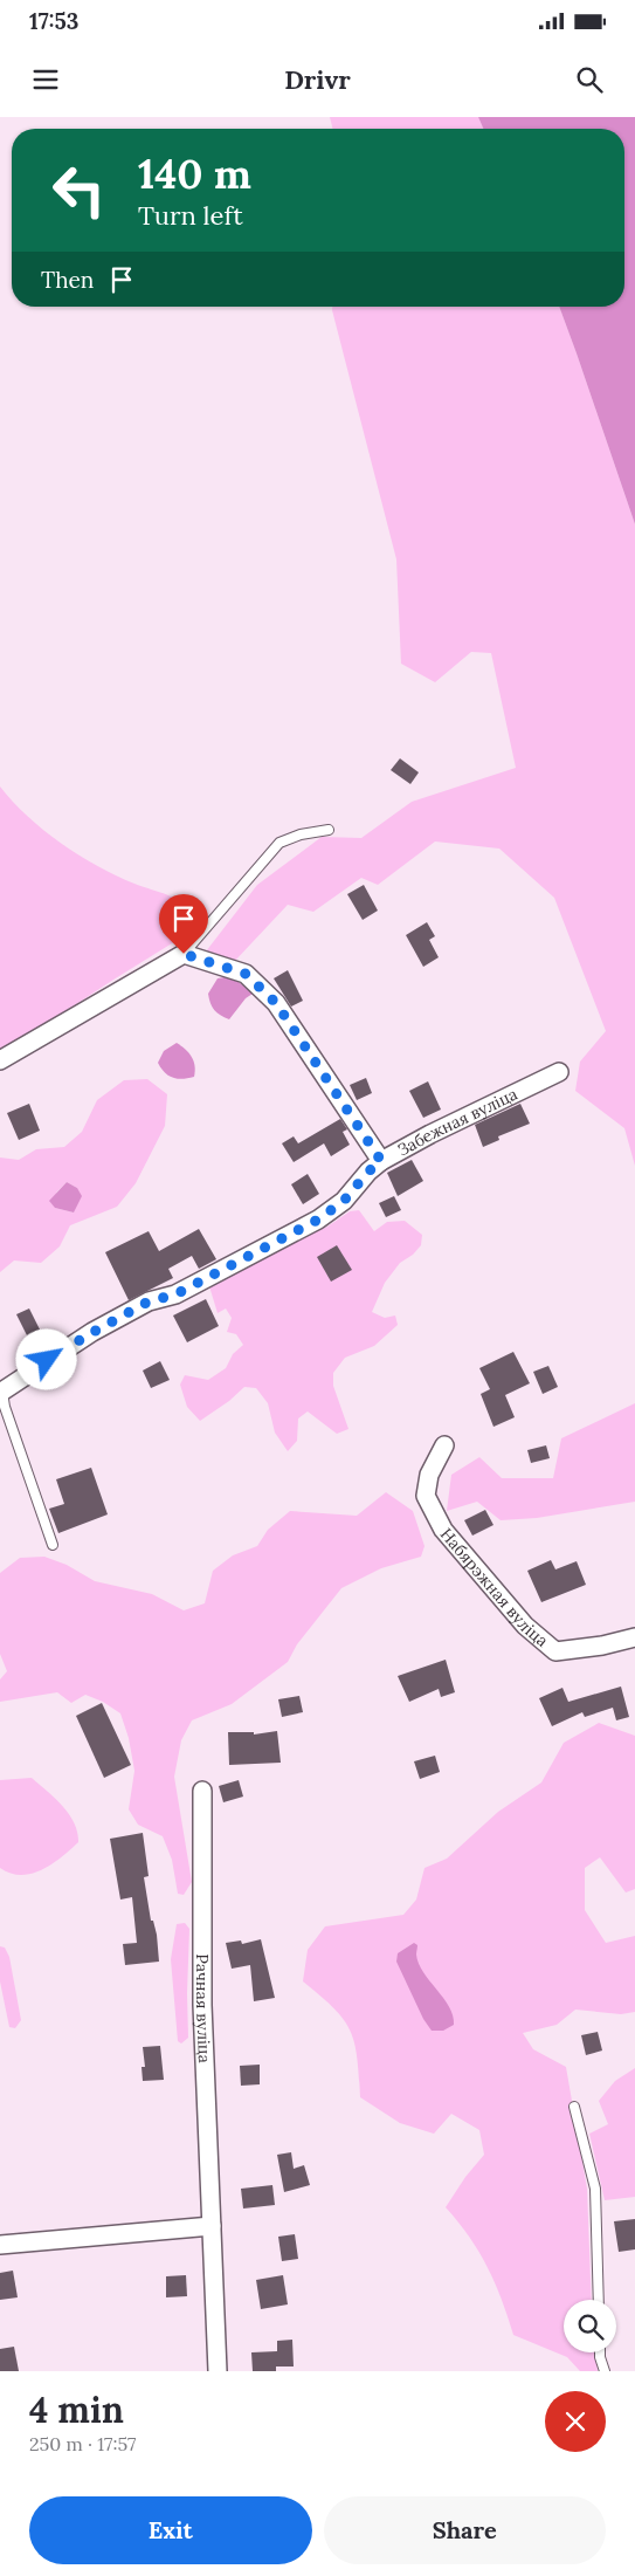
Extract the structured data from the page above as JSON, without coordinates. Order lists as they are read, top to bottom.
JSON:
{
  "streets": {
    "street": ["Забежная вуліца", "Набярэжная вуліца", "Рачная вуліца"]
  },
  "page": {
    "status": "17:53",
    "header": "Drivr",
    "turn": ["140 m", "Turn left"],
    "then": "Then",
    "heading": ["4 min", "250 m · 17:57"],
    "buttons": ["Exit", "Share"]
  }
}
